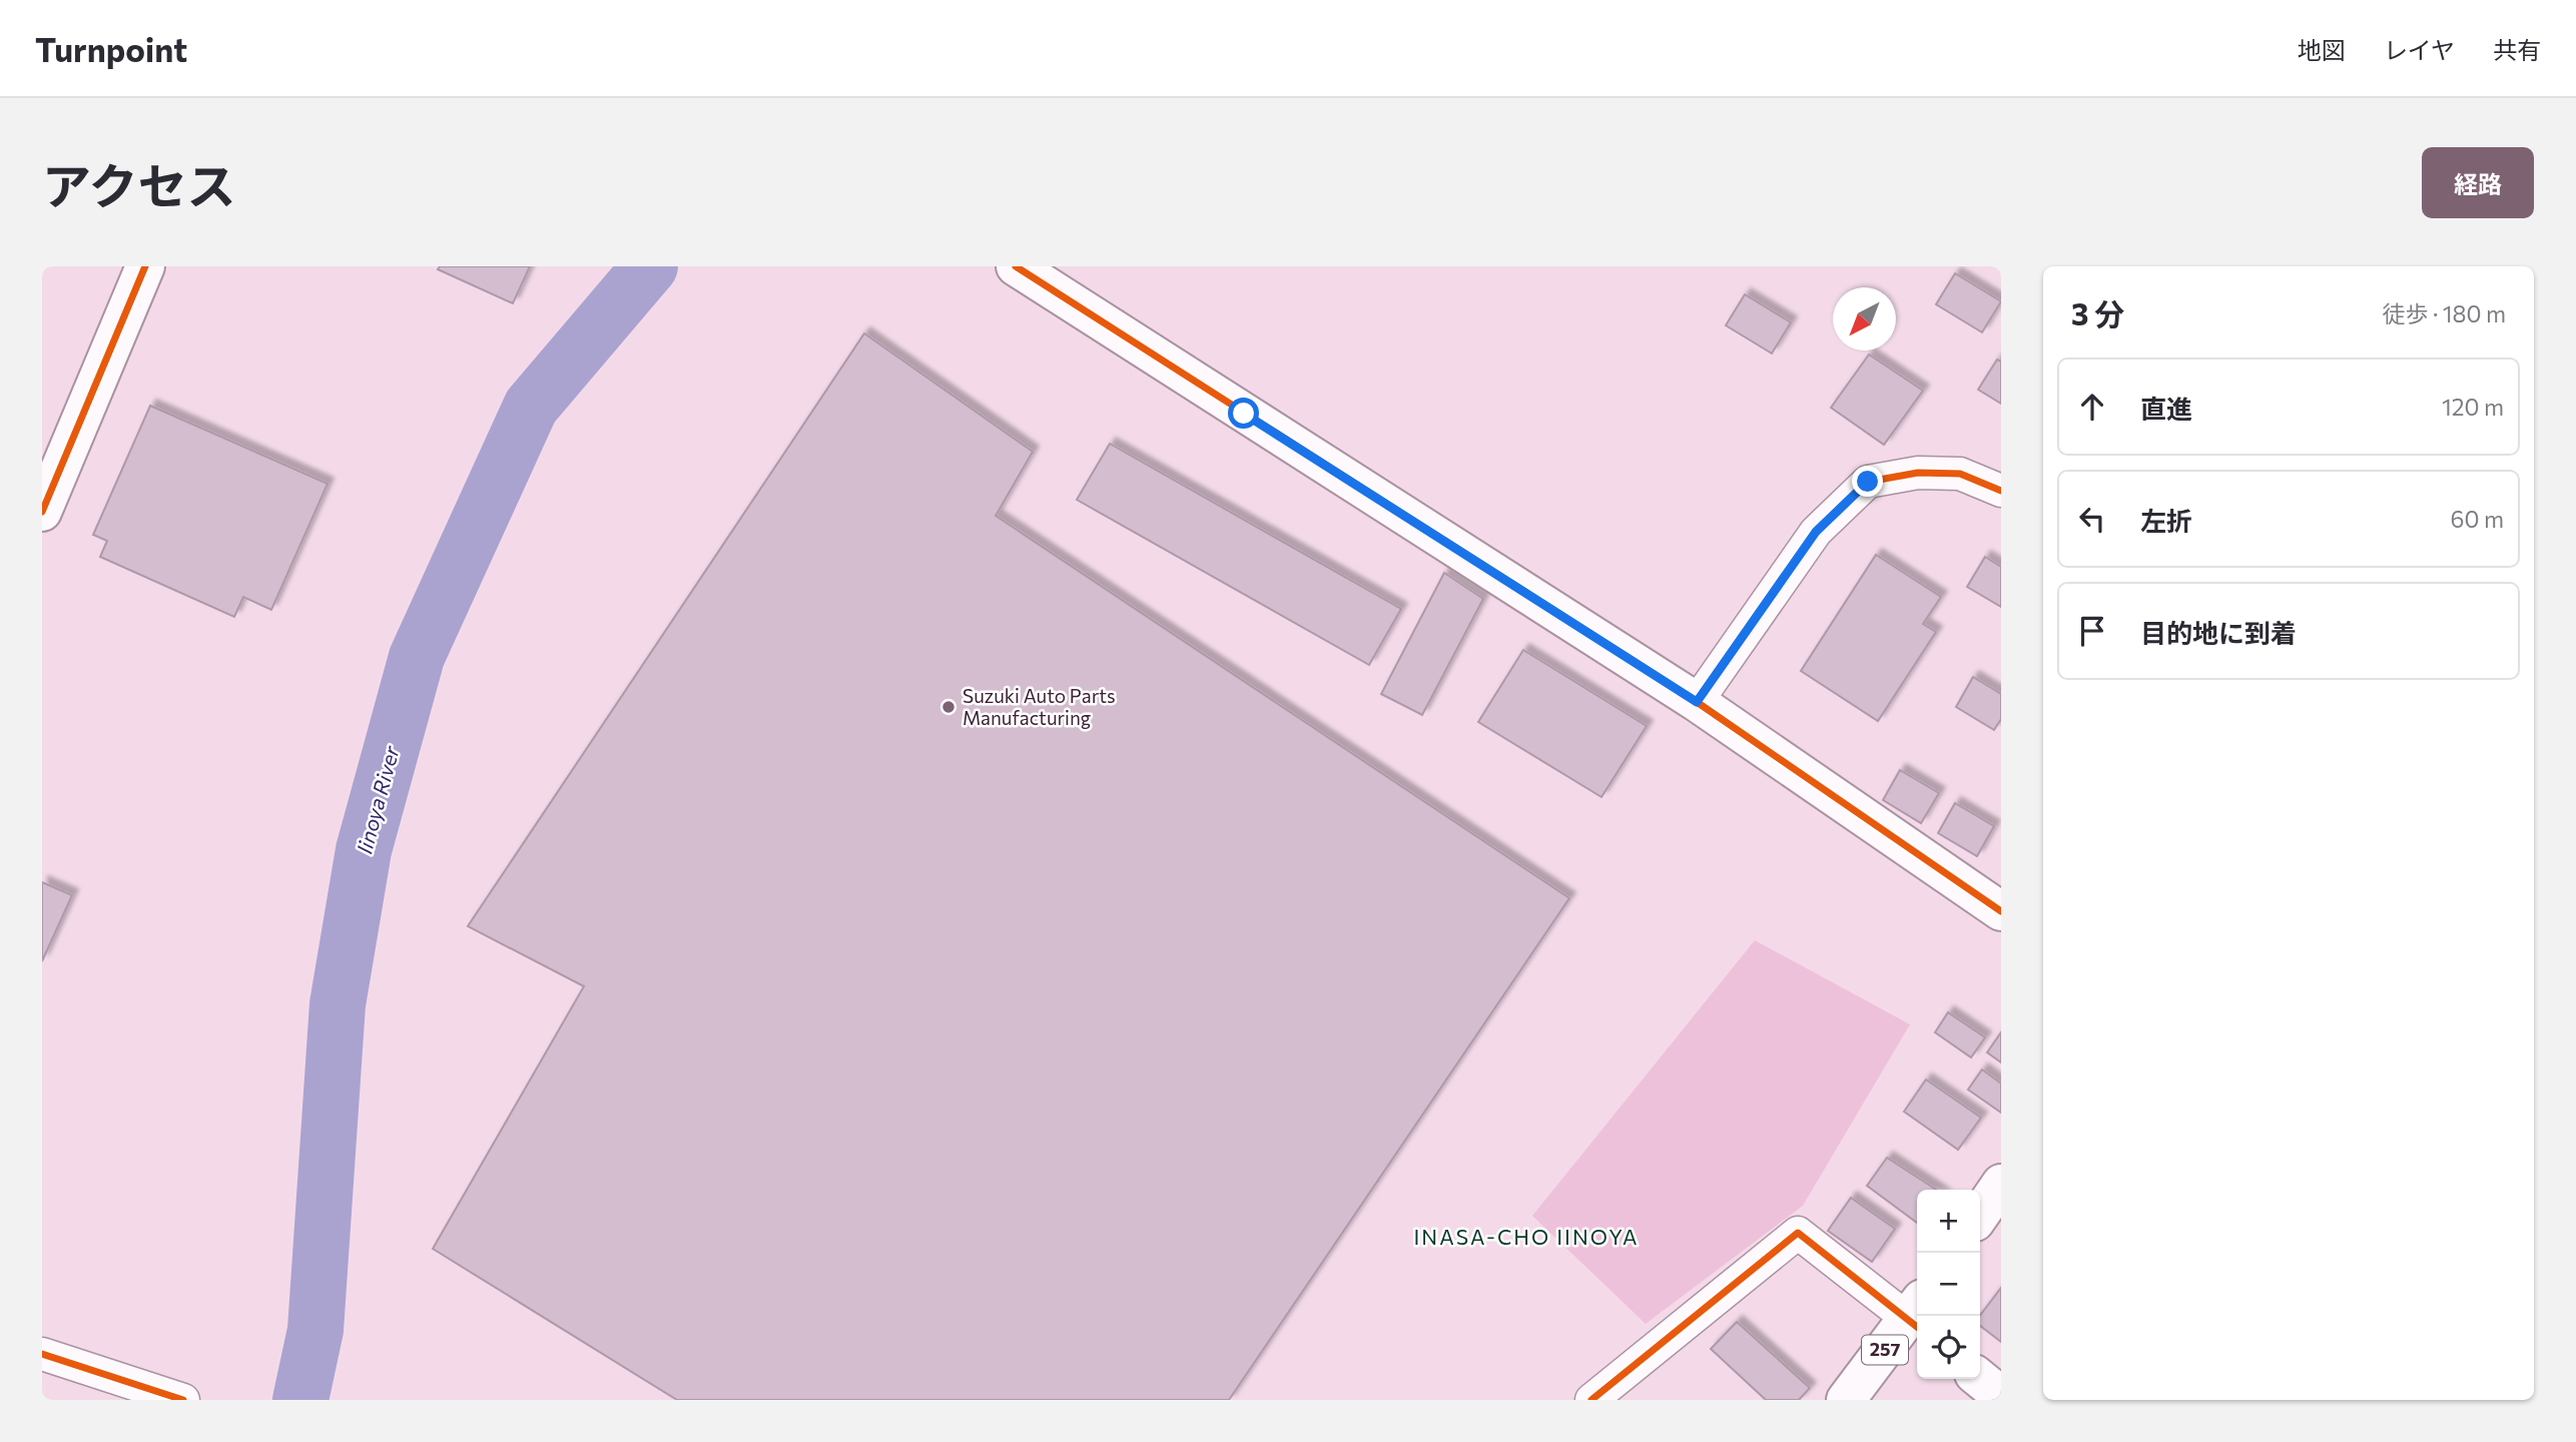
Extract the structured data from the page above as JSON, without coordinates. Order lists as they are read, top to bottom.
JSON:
{
  "streets": {
    "main road": ["257"]
  },
  "districts": ["INASA-CHO IINOYA"],
  "water": ["Iinoya River"],
  "places": ["Suzuki Auto Parts Manufacturing"],
  "north": "bottom left",
  "page": {
    "header": "Turnpoint",
    "nav": ["地図", "レイヤ", "共有"],
    "title": "アクセス",
    "buttons": "経路",
    "heading": ["3 分", "徒歩 · 180 m"],
    "list": [
      ["直進", "120 m"],
      ["左折", "60 m"],
      "目的地に到着"
    ],
    "map_buttons": ["+", "−"]
  }
}
